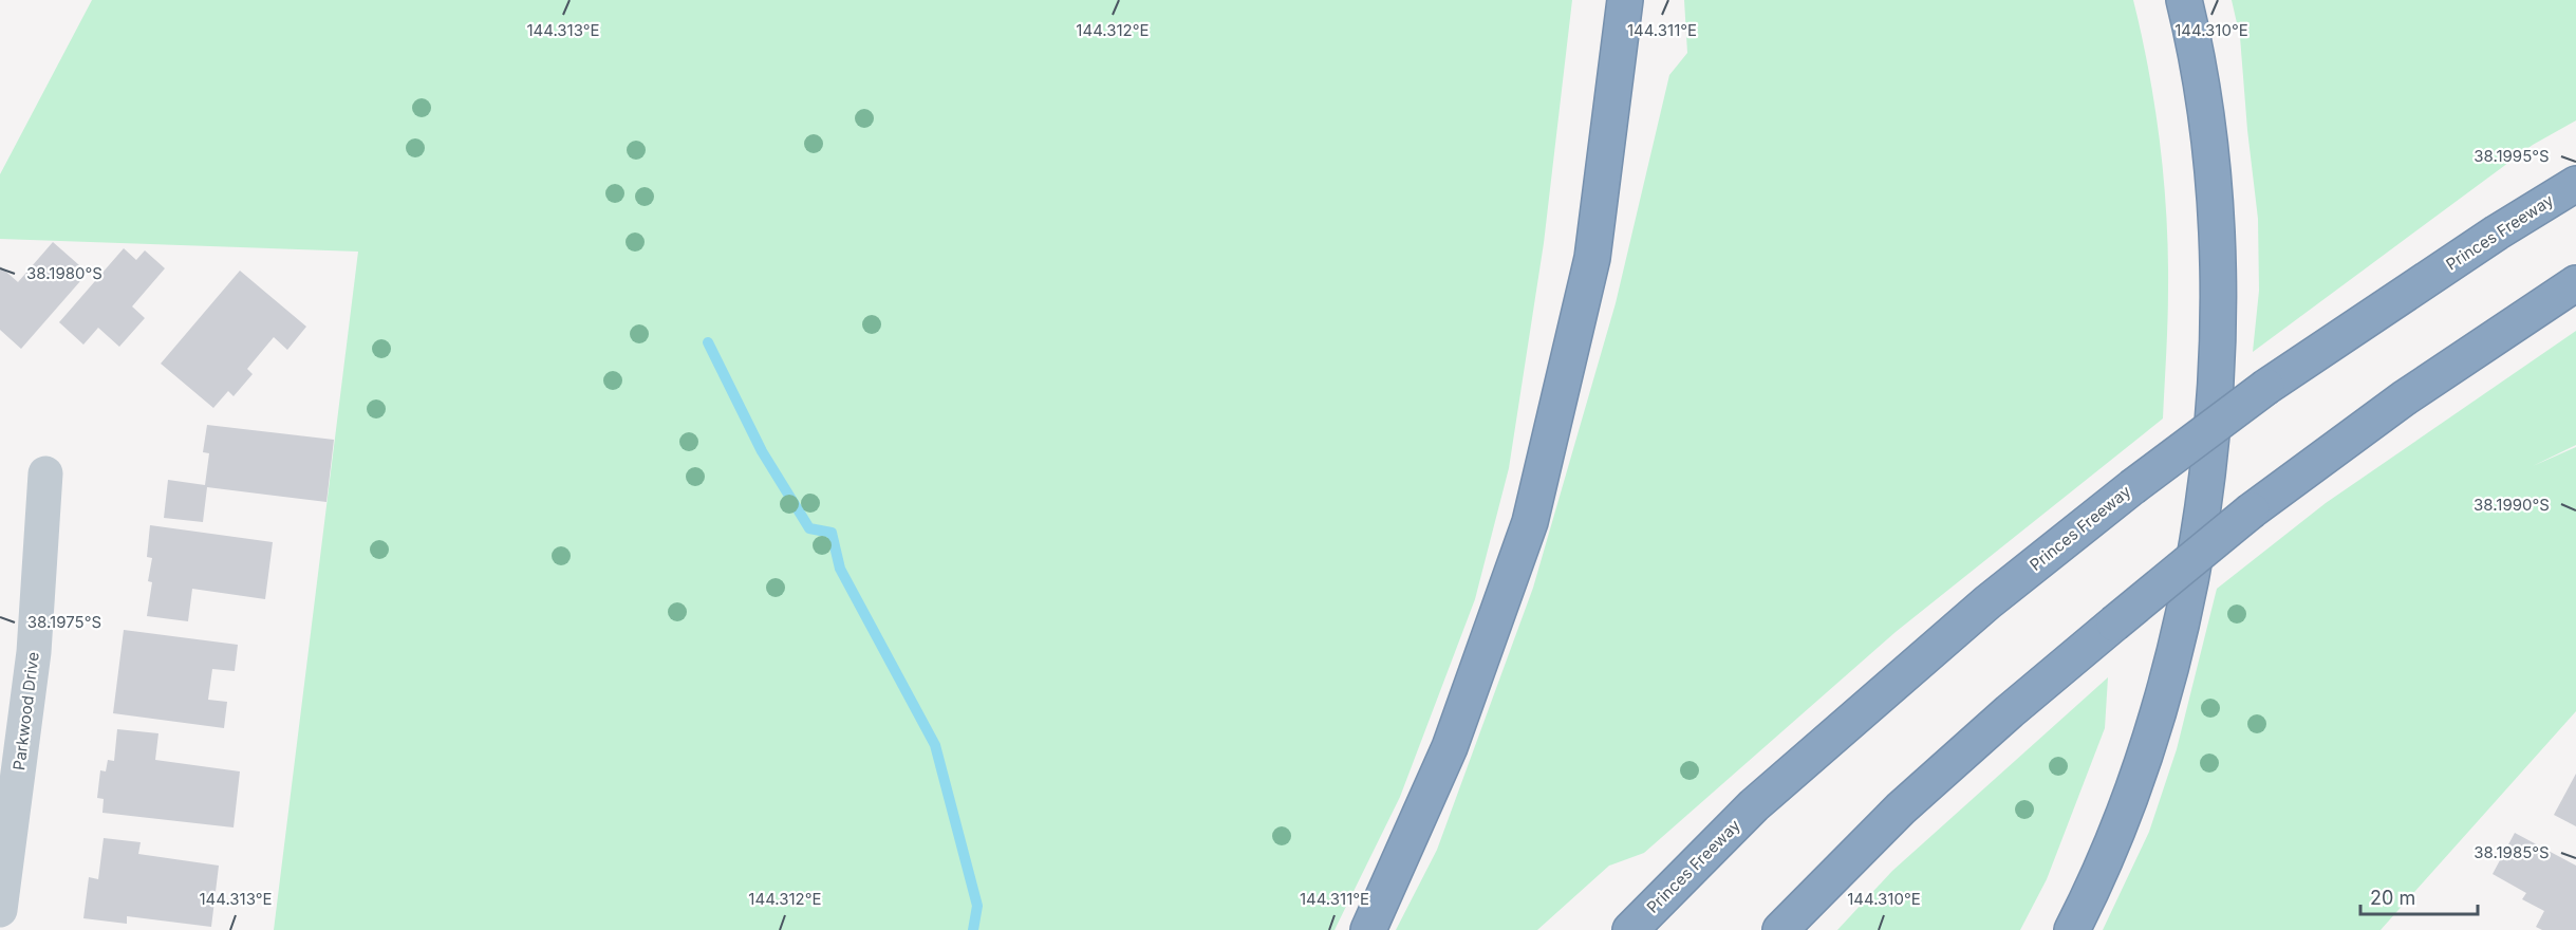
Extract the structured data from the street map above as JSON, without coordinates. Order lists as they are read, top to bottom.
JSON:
{
  "streets": {
    "highway": ["Princes Freeway"],
    "street": ["Parkwood Drive"]
  },
  "scale_bar": "20 m",
  "coordinates": [
    "144.312°E",
    "144.311°E",
    "144.313°E",
    "144.310°E",
    "38.1995°S",
    "38.1980°S",
    "38.1990°S",
    "38.1975°S",
    "38.1985°S"
  ]
}
